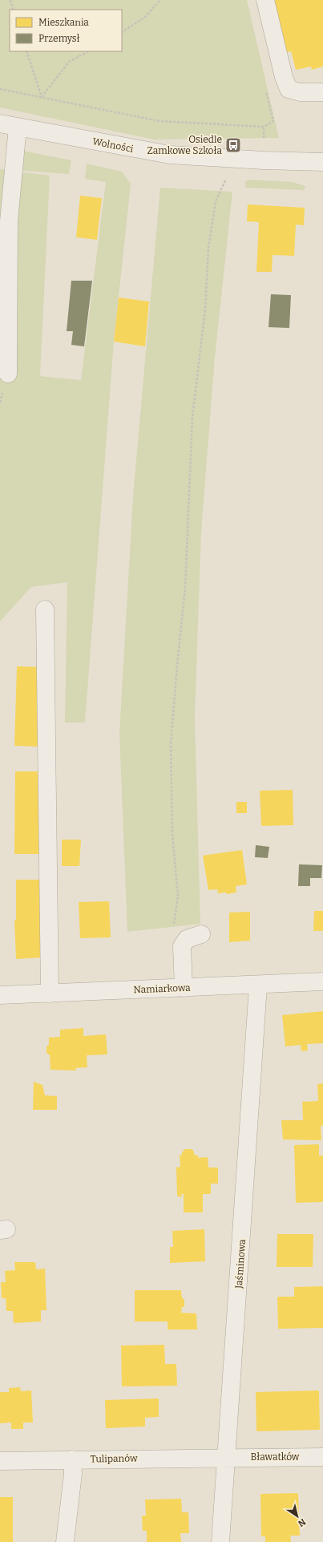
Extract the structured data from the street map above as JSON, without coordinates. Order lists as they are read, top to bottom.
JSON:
{
  "streets": {
    "street": [
      "Wolności",
      "Namiarkowa",
      "Jaśminowa",
      "Bławatków",
      "Tulipanów"
    ]
  },
  "crossings": [
    ["Namiarkowa", "Jaśminowa"],
    ["Jaśminowa", "Bławatków"],
    ["Jaśminowa", "Tulipanów"],
    ["Bławatków", "Tulipanów"]
  ],
  "places": {
    "bus stop": ["Osiedle Zamkowe Szkoła"]
  },
  "legend": ["Mieszkania", "Przemysł"],
  "north": "bottom right"
}
